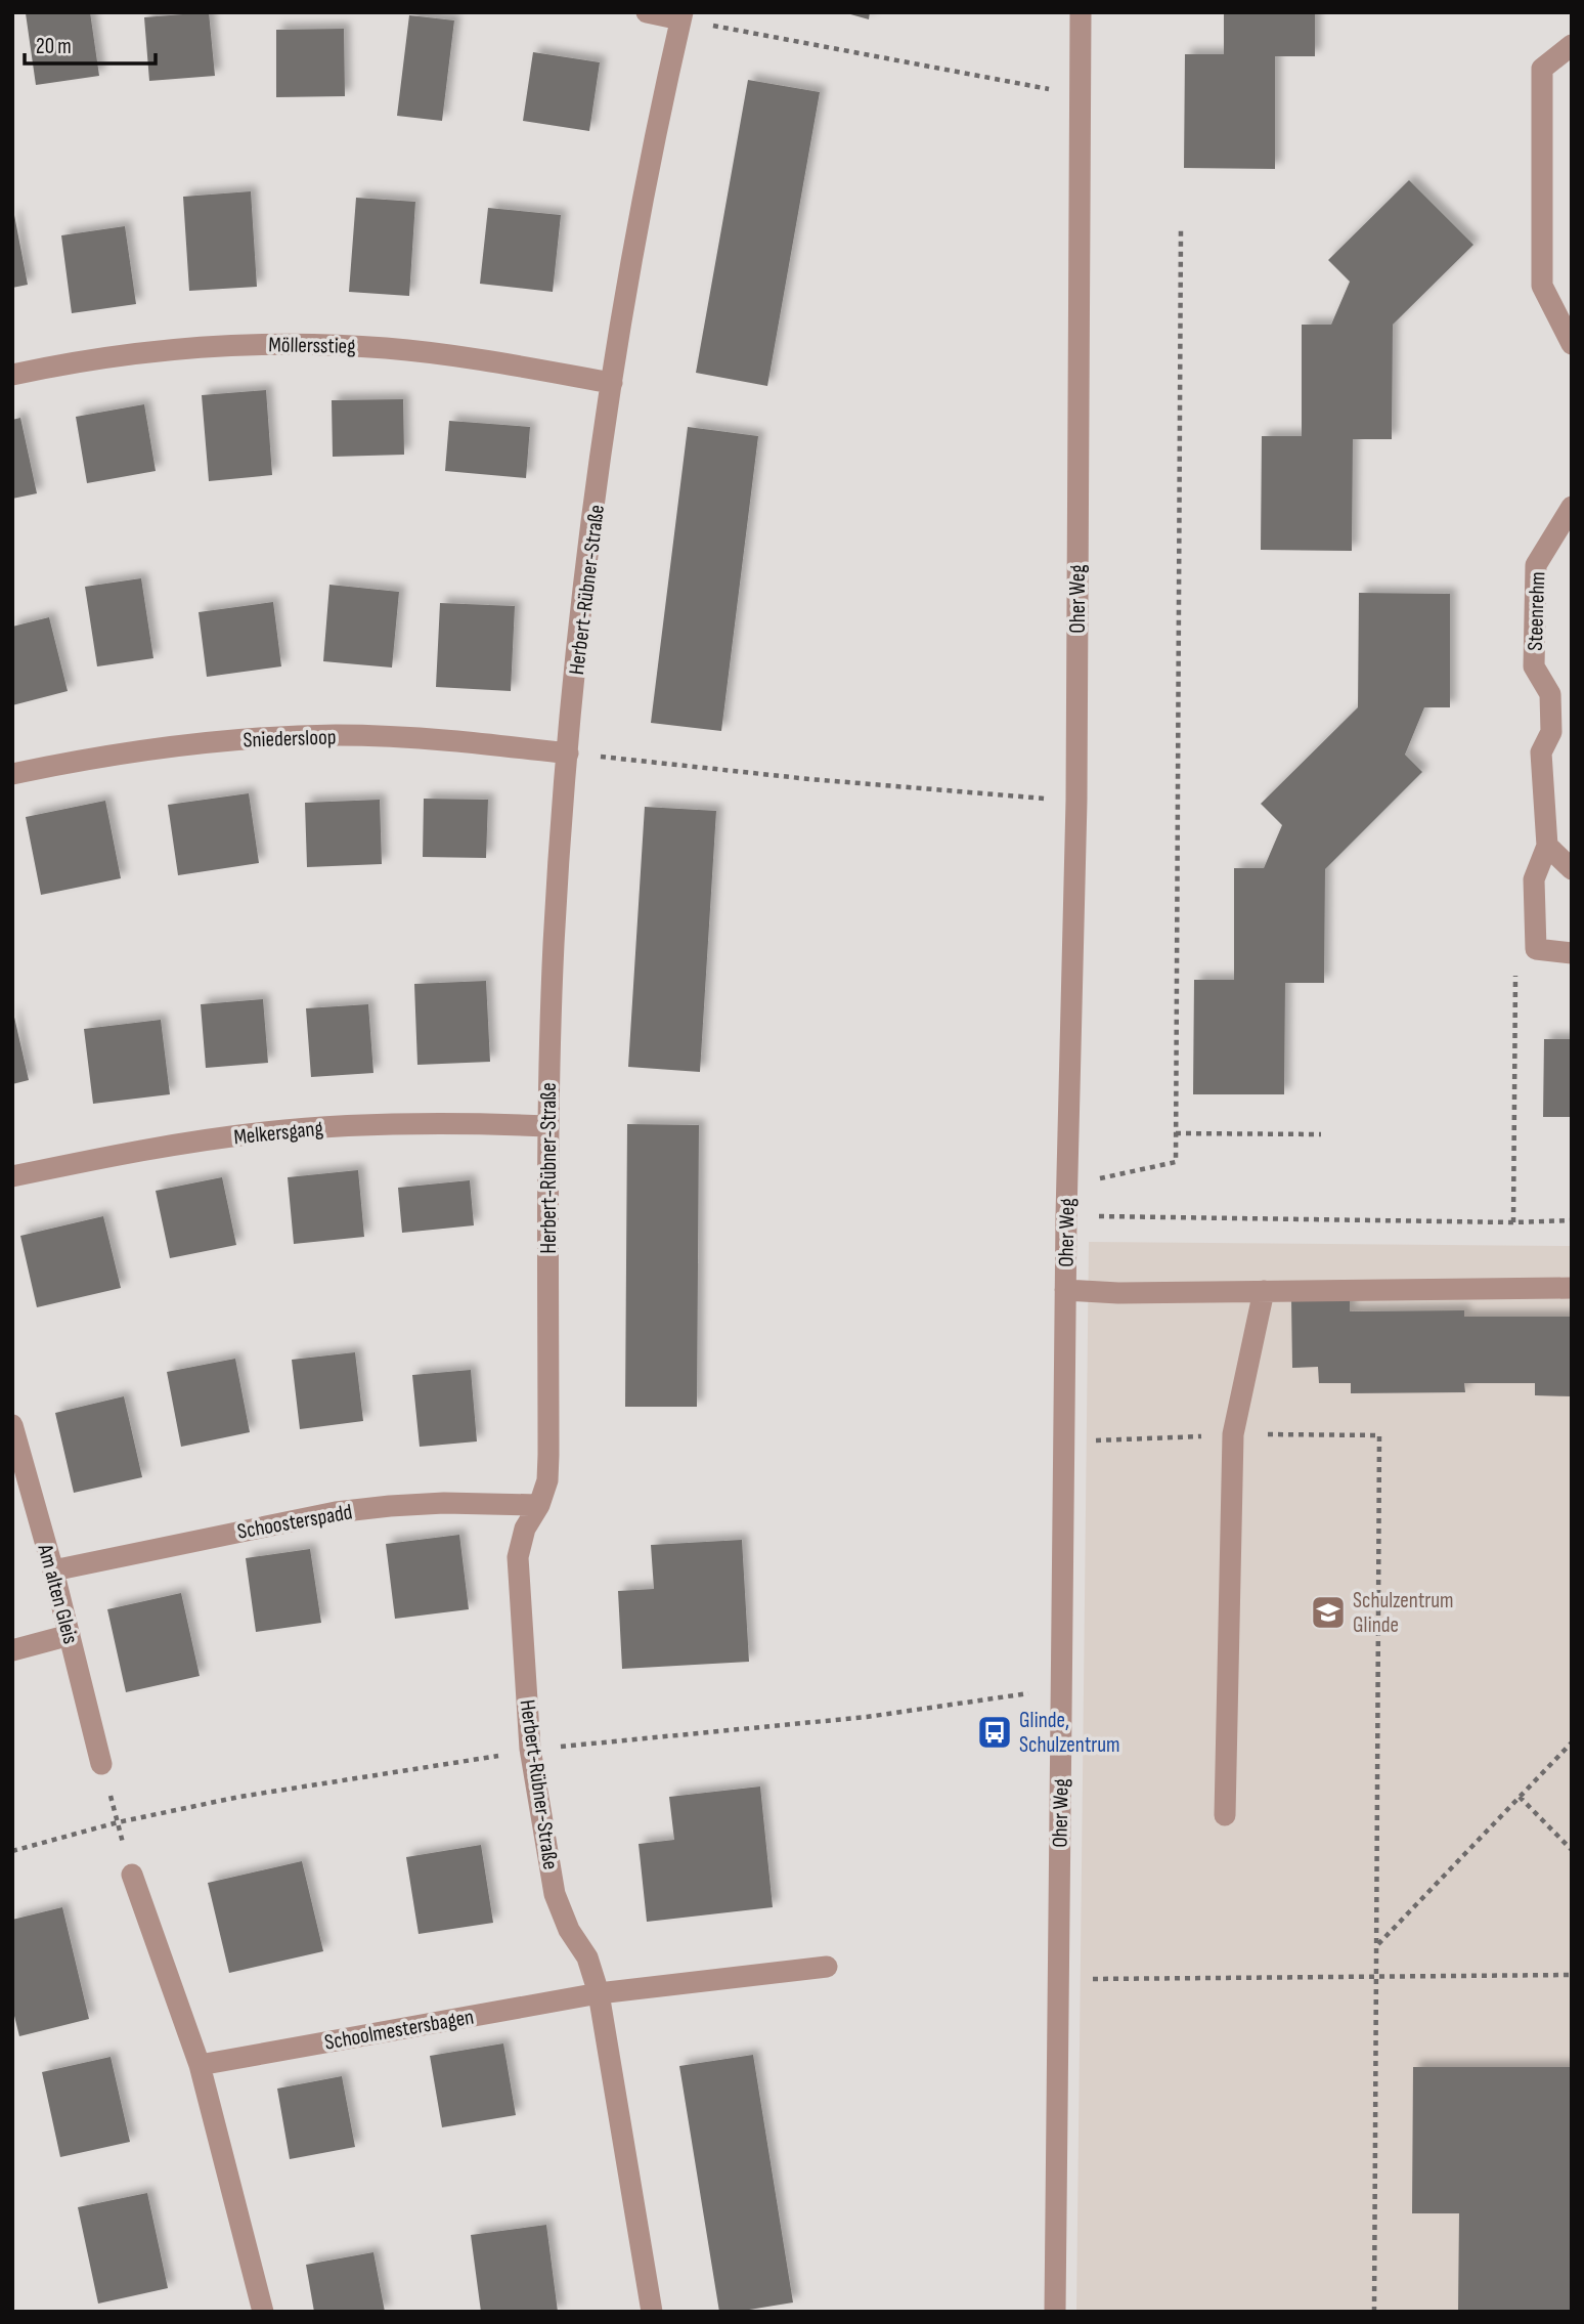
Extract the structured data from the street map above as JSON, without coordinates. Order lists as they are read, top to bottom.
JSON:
{
  "streets": {
    "street": [
      "Möllersstieg",
      "Herbert-Rübner-Straße",
      "Oher Weg",
      "Steenrehm",
      "Sniedersloop",
      "Melkersgang",
      "Schoosterspadd",
      "Am alten Gleis",
      "Schoolmestersbagen"
    ]
  },
  "crossings": [
    ["Möllersstieg", "Herbert-Rübner-Straße"],
    ["Herbert-Rübner-Straße", "Sniedersloop"],
    ["Herbert-Rübner-Straße", "Melkersgang"],
    ["Herbert-Rübner-Straße", "Schoosterspadd"],
    ["Herbert-Rübner-Straße", "Schoolmestersbagen"],
    ["Schoosterspadd", "Am alten Gleis"]
  ],
  "places": {
    "school or university": ["Schulzentrum Glinde"],
    "bus stop": ["Glinde, Schulzentrum"]
  },
  "scale_bar": "20 m"
}
